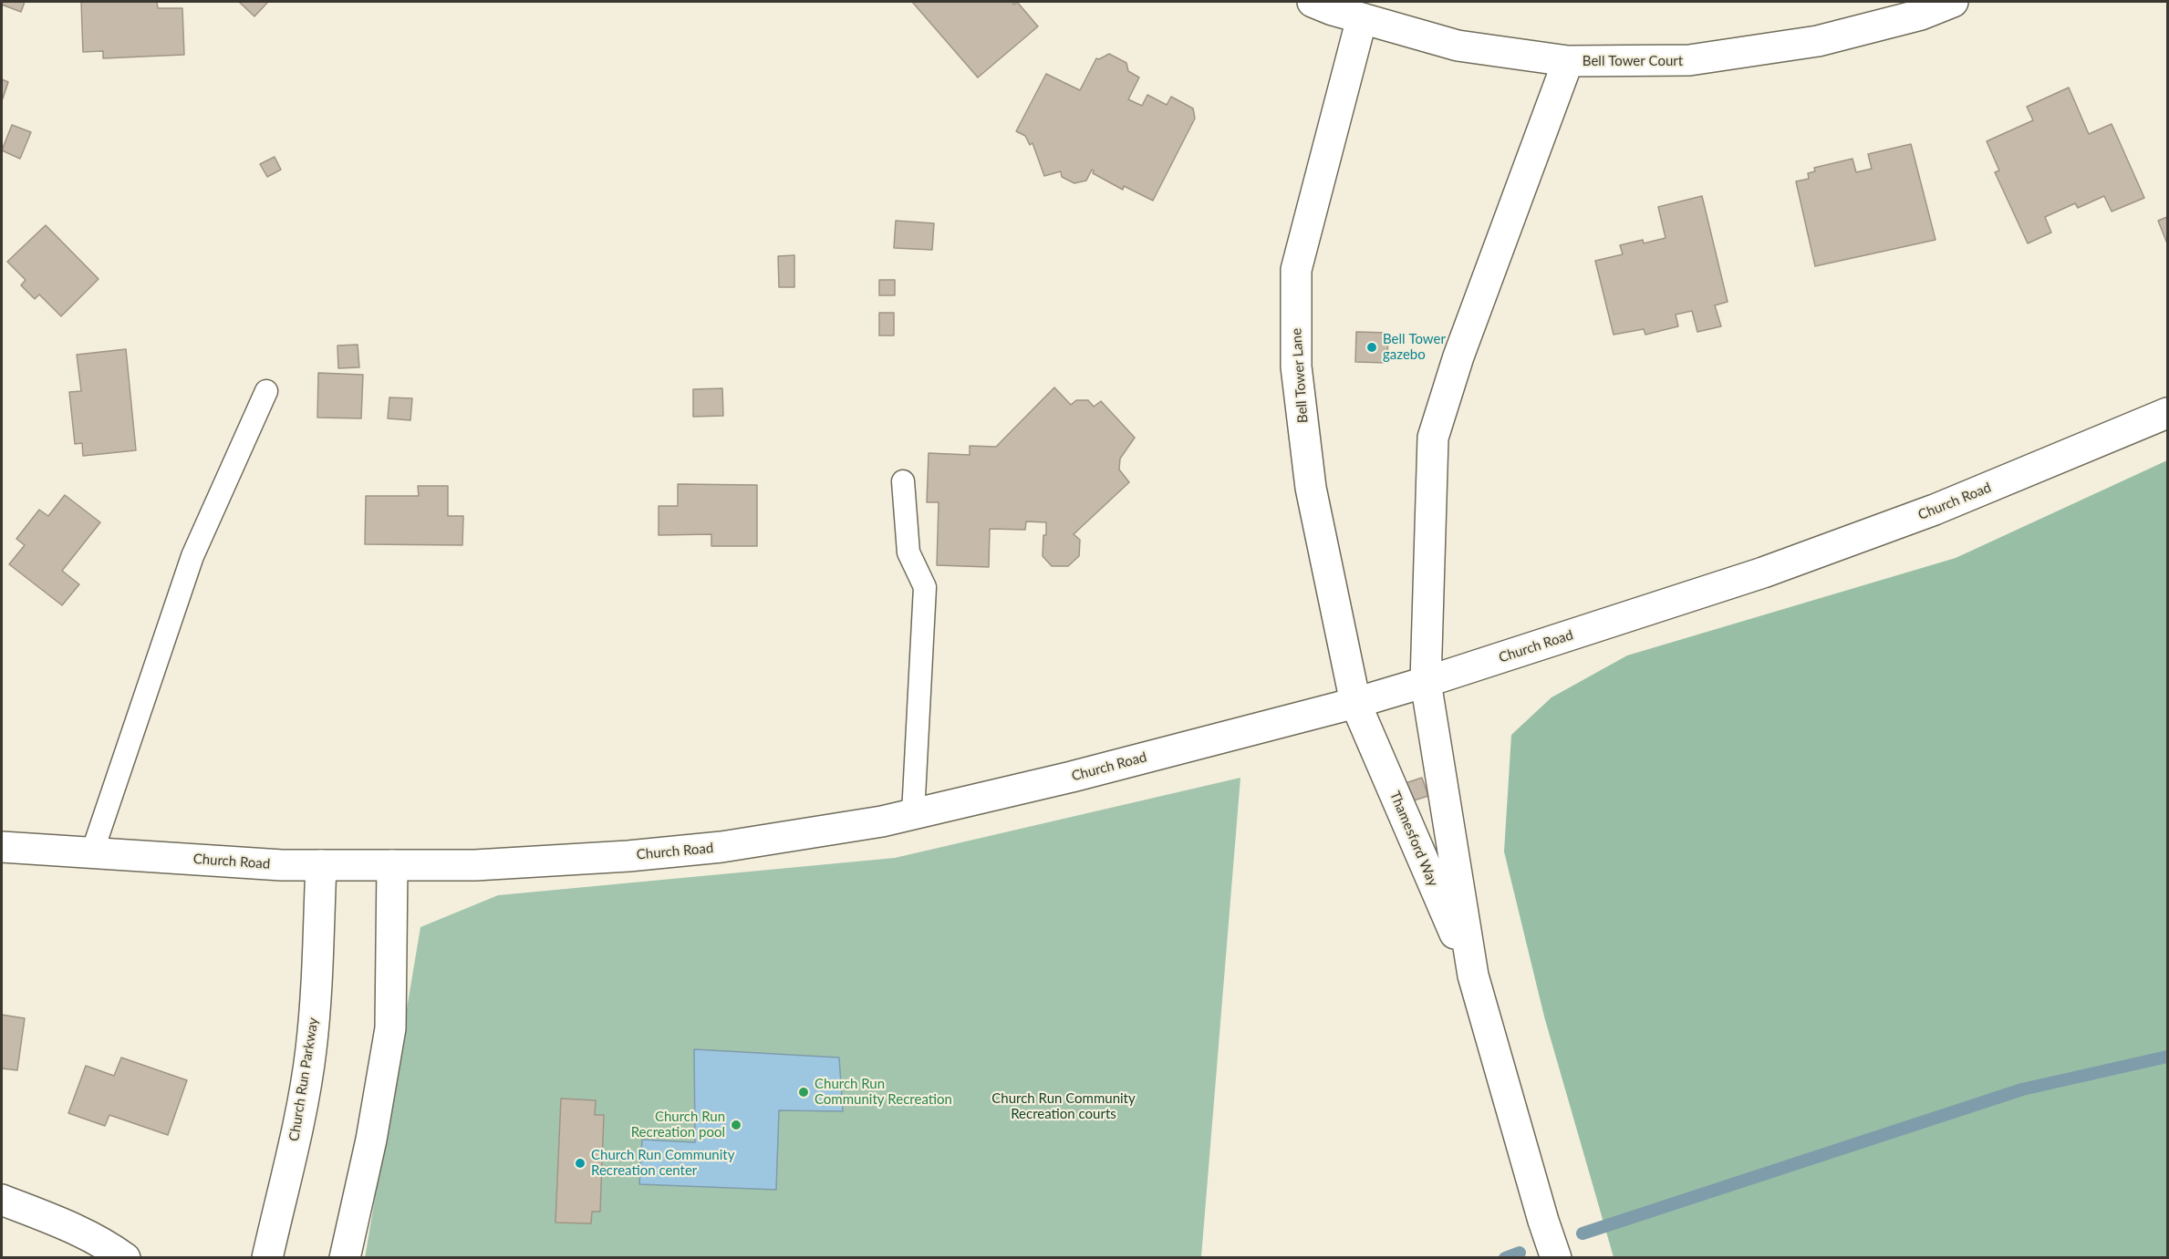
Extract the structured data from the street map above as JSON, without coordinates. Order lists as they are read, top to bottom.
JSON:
{
  "streets": {
    "street": [
      "Bell Tower Court",
      "Bell Tower Lane",
      "Church Road",
      "Thamesford Way",
      "Church Run Parkway"
    ]
  },
  "crossings": [
    ["Bell Tower Court", "Bell Tower Lane"],
    ["Bell Tower Lane", "Church Road"],
    ["Bell Tower Lane", "Thamesford Way"],
    ["Church Road", "Thamesford Way"],
    ["Church Road", "Church Run Parkway"]
  ],
  "parks": ["Church Run Community Recreation courts"],
  "places": [
    "Bell Tower gazebo",
    "Church Run Community Recreation",
    "Church Run Recreation pool",
    "Church Run Community Recreation center"
  ]
}
